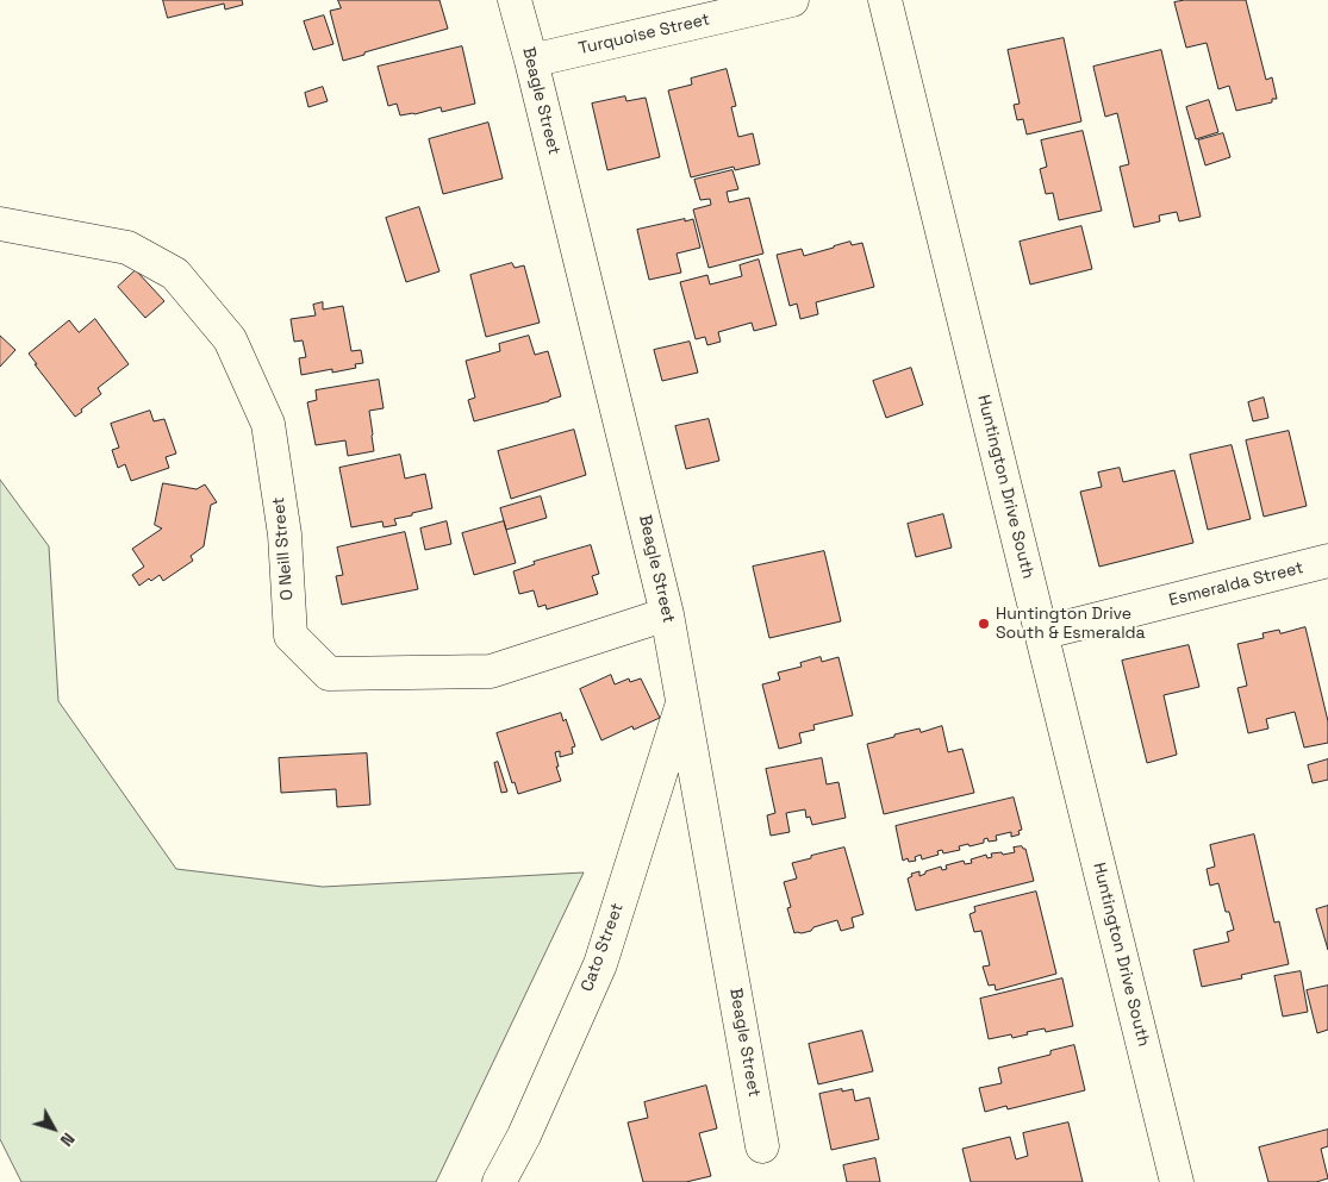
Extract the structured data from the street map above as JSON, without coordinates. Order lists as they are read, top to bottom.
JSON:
{
  "streets": {
    "street": [
      "Turquoise Street",
      "Beagle Street",
      "Huntington Drive South",
      "O Neill Street",
      "Esmeralda Street",
      "Cato Street"
    ]
  },
  "crossings": [
    ["Turquoise Street", "Beagle Street"],
    ["Beagle Street", "O Neill Street"],
    ["Beagle Street", "Cato Street"],
    ["Huntington Drive South", "Esmeralda Street"]
  ],
  "places": ["Huntington Drive South & Esmeralda"],
  "north": "bottom right"
}
